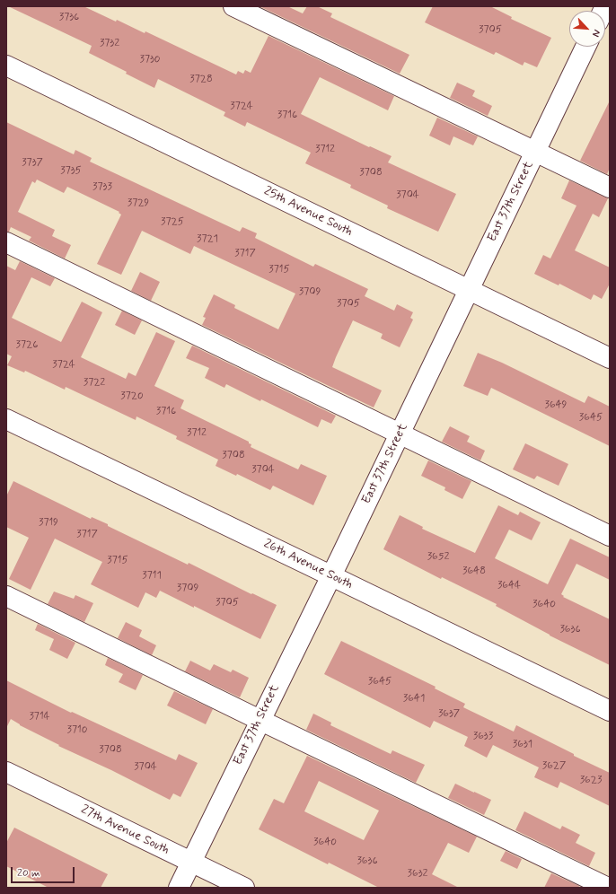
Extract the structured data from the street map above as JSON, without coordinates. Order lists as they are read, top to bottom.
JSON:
{
  "streets": {
    "street": [
      "East 37th Street",
      "25th Avenue South",
      "26th Avenue South",
      "27th Avenue South"
    ]
  },
  "crossings": [
    ["East 37th Street", "25th Avenue South"],
    ["East 37th Street", "26th Avenue South"],
    ["East 37th Street", "27th Avenue South"]
  ],
  "house_numbers": [
    "3736",
    "3705",
    "3732",
    "3730",
    "3728",
    "3724",
    "3716",
    "3712",
    "3737",
    "3735",
    "3708",
    "3733",
    "3704",
    "3729",
    "3725",
    "3721",
    "3717",
    "3715",
    "3709",
    "3705",
    "3726",
    "3724",
    "3722",
    "3720",
    "3649",
    "3716",
    "3645",
    "3712",
    "3708",
    "3704",
    "3719",
    "3717",
    "3652",
    "3715",
    "3648",
    "3711",
    "3644",
    "3709",
    "3705",
    "3640",
    "3636",
    "3645",
    "3641",
    "3637",
    "3714",
    "3710",
    "3633",
    "3631",
    "3708",
    "3627",
    "3704",
    "3623",
    "3640",
    "3636",
    "3632"
  ],
  "scale_bar": "20 m",
  "north": "bottom right"
}
